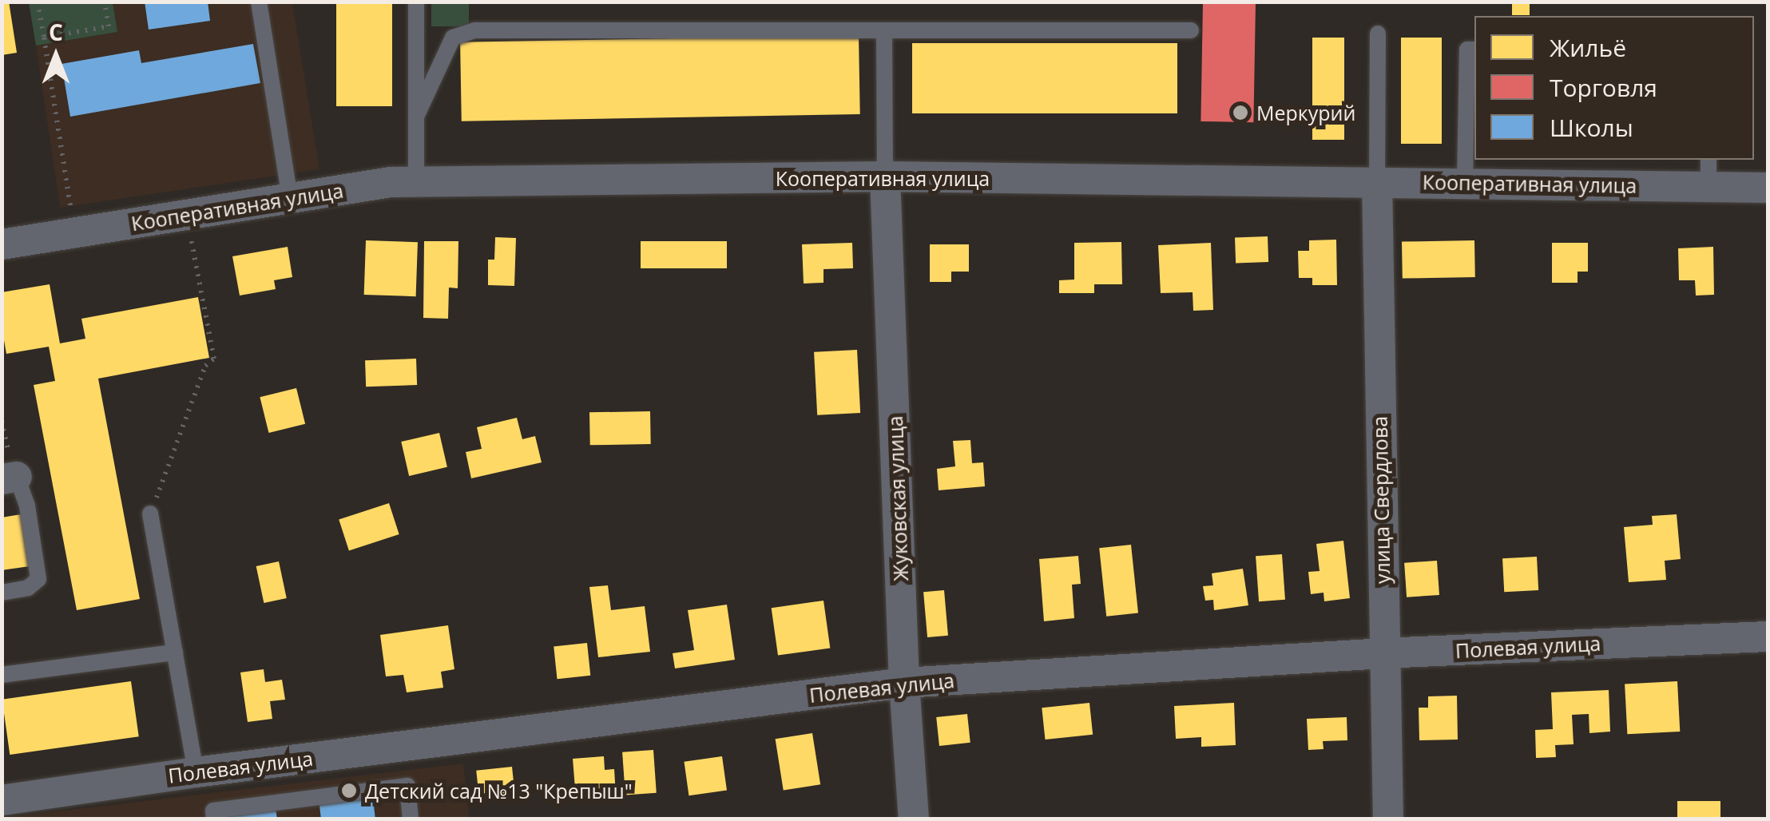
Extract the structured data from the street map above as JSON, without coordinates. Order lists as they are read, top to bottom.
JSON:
{
  "streets": {
    "street": [
      "Кооперативная улица",
      "Жуковская улица",
      "улица Свердлова",
      "Полевая улица"
    ]
  },
  "crossings": [
    ["Кооперативная улица", "Жуковская улица"],
    ["Кооперативная улица", "улица Свердлова"],
    ["Жуковская улица", "Полевая улица"],
    ["улица Свердлова", "Полевая улица"]
  ],
  "places": ["Меркурий", "Детский сад №13 \"Крепыш\""],
  "legend": ["Жильё", "Торговля", "Школы"],
  "north": "top"
}
